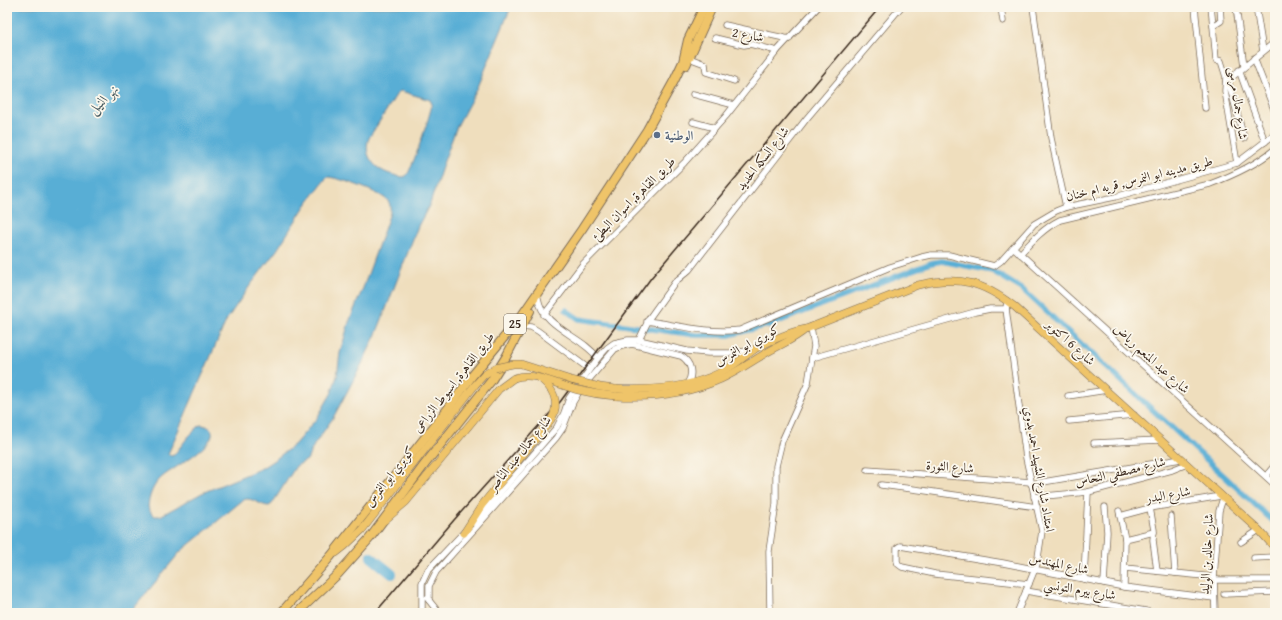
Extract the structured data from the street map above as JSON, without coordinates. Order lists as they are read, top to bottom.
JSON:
{
  "streets": {
    "highway": ["25", "طريق القاهرة, اسيوط الزراعى"],
    "main road": ["شارع 6 اكتوبر", "كوبري ابو النمرس"],
    "street": [
      "شارع 2",
      "شارع جمال مرسى",
      "شارع السكه الحديد",
      "طريق مدينه ابو النمرس, قريه ام خنان",
      "طريق القاهرة, اسوان البطئ",
      "شارع عبد المنعم رياض",
      "شارع جمال عبد الناصر",
      "شارع الثورة",
      "امتداد شارع الشهيد احمد بدوي",
      "شارع مصطفي النحاس",
      "شارع البدر",
      "شارع خالد بن الوليد",
      "شارع المهندس",
      "شارع بيرم التونسي"
    ]
  },
  "crossings": [
    ["شارع 2", "طريق القاهرة, اسوان البطئ"],
    ["شارع جمال مرسى", "طريق مدينه ابو النمرس, قريه ام خنان"],
    ["شارع السكه الحديد", "طريق مدينه ابو النمرس, قريه ام خنان"],
    ["شارع السكه الحديد", "شارع جمال عبد الناصر"],
    ["طريق مدينه ابو النمرس, قريه ام خنان", "شارع عبد المنعم رياض"],
    ["شارع 6 اكتوبر", "كوبري ابو النمرس"],
    ["شارع 6 اكتوبر", "شارع الثورة"],
    ["شارع 6 اكتوبر", "امتداد شارع الشهيد احمد بدوي"],
    ["شارع 6 اكتوبر", "شارع مصطفي النحاس"],
    ["شارع 6 اكتوبر", "شارع البدر"],
    ["شارع 6 اكتوبر", "شارع خالد بن الوليد"],
    ["كوبري ابو النمرس", "طريق القاهرة, اسيوط الزراعى"],
    ["كوبري ابو النمرس", "شارع جمال عبد الناصر"],
    ["شارع الثورة", "امتداد شارع الشهيد احمد بدوي"],
    ["شارع الثورة", "شارع مصطفي النحاس"],
    ["امتداد شارع الشهيد احمد بدوي", "شارع مصطفي النحاس"],
    ["امتداد شارع الشهيد احمد بدوي", "شارع المهندس"],
    ["امتداد شارع الشهيد احمد بدوي", "شارع بيرم التونسي"],
    ["شارع البدر", "شارع خالد بن الوليد"],
    ["شارع خالد بن الوليد", "شارع المهندس"]
  ],
  "water": ["نهر النيل"],
  "places": ["الوطنية"]
}
